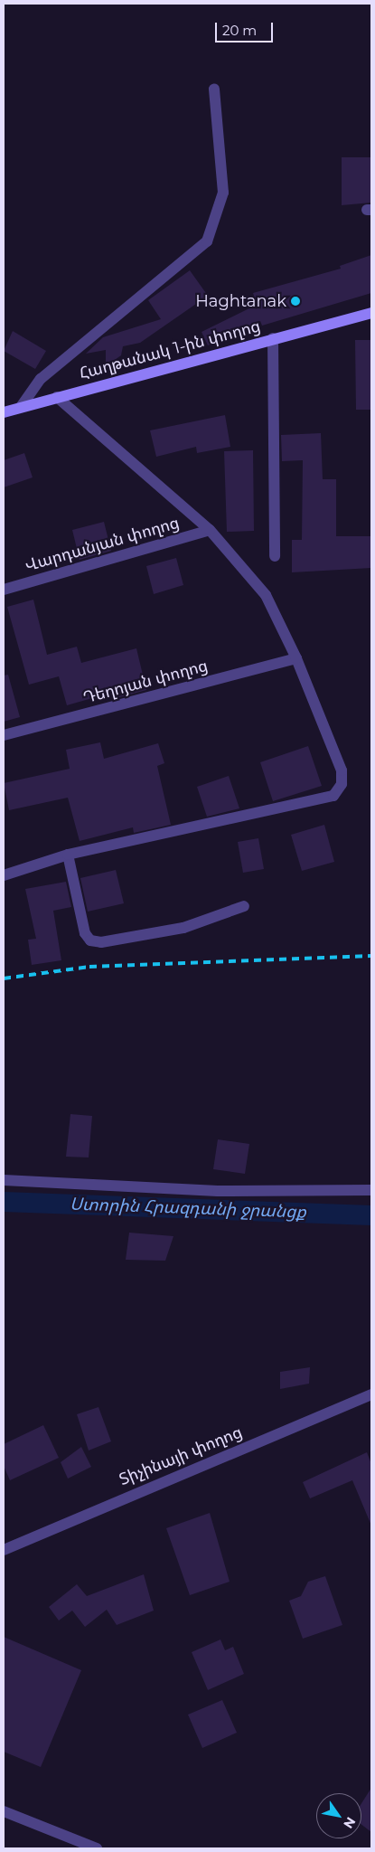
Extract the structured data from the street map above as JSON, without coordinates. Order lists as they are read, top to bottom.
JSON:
{
  "streets": {
    "main road": ["Հաղթանակ 1-ին փողոց"],
    "street": ["Վարդանյան փողոց", "Դեղոյան փողոց", "Տիչինայի փողոց"]
  },
  "water": ["Ստորին Հրազդանի ջրանցք"],
  "places": ["Haghtanak"],
  "scale_bar": "20 m",
  "north": "bottom right"
}
